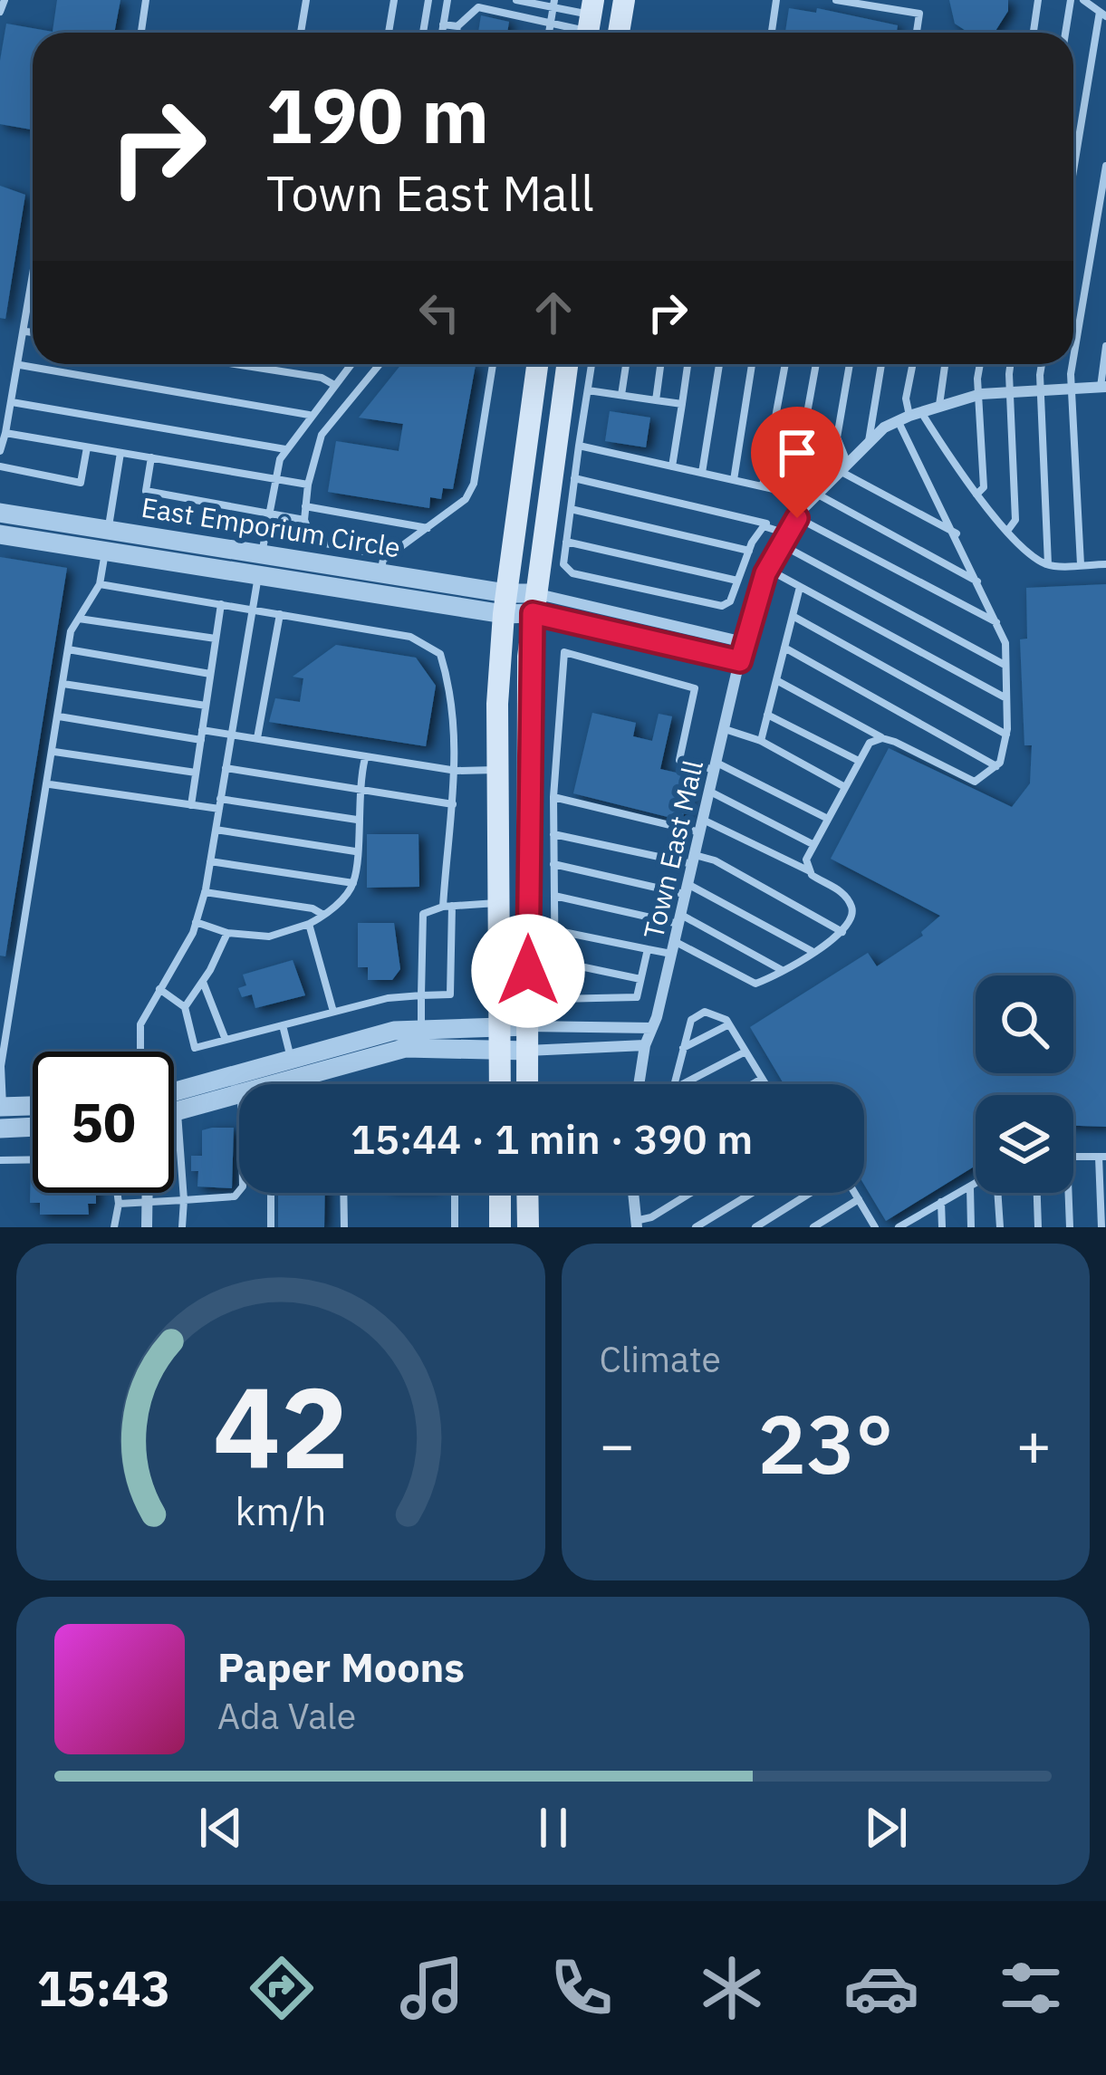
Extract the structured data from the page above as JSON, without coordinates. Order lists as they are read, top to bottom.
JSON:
{
  "streets": {
    "street": ["East Emporium Circle", "Town East Mall"]
  },
  "page": {
    "turn": ["190 m", "Town East Mall"],
    "limit": "50",
    "trip": "15:44 · 1 min · 390 m",
    "tile": "Climate",
    "heat": ["−", "23°", "+"],
    "song": ["Paper Moons", "Ada Vale"],
    "tabs": "15:43",
    "gauge": ["42", "km/h"]
  }
}
